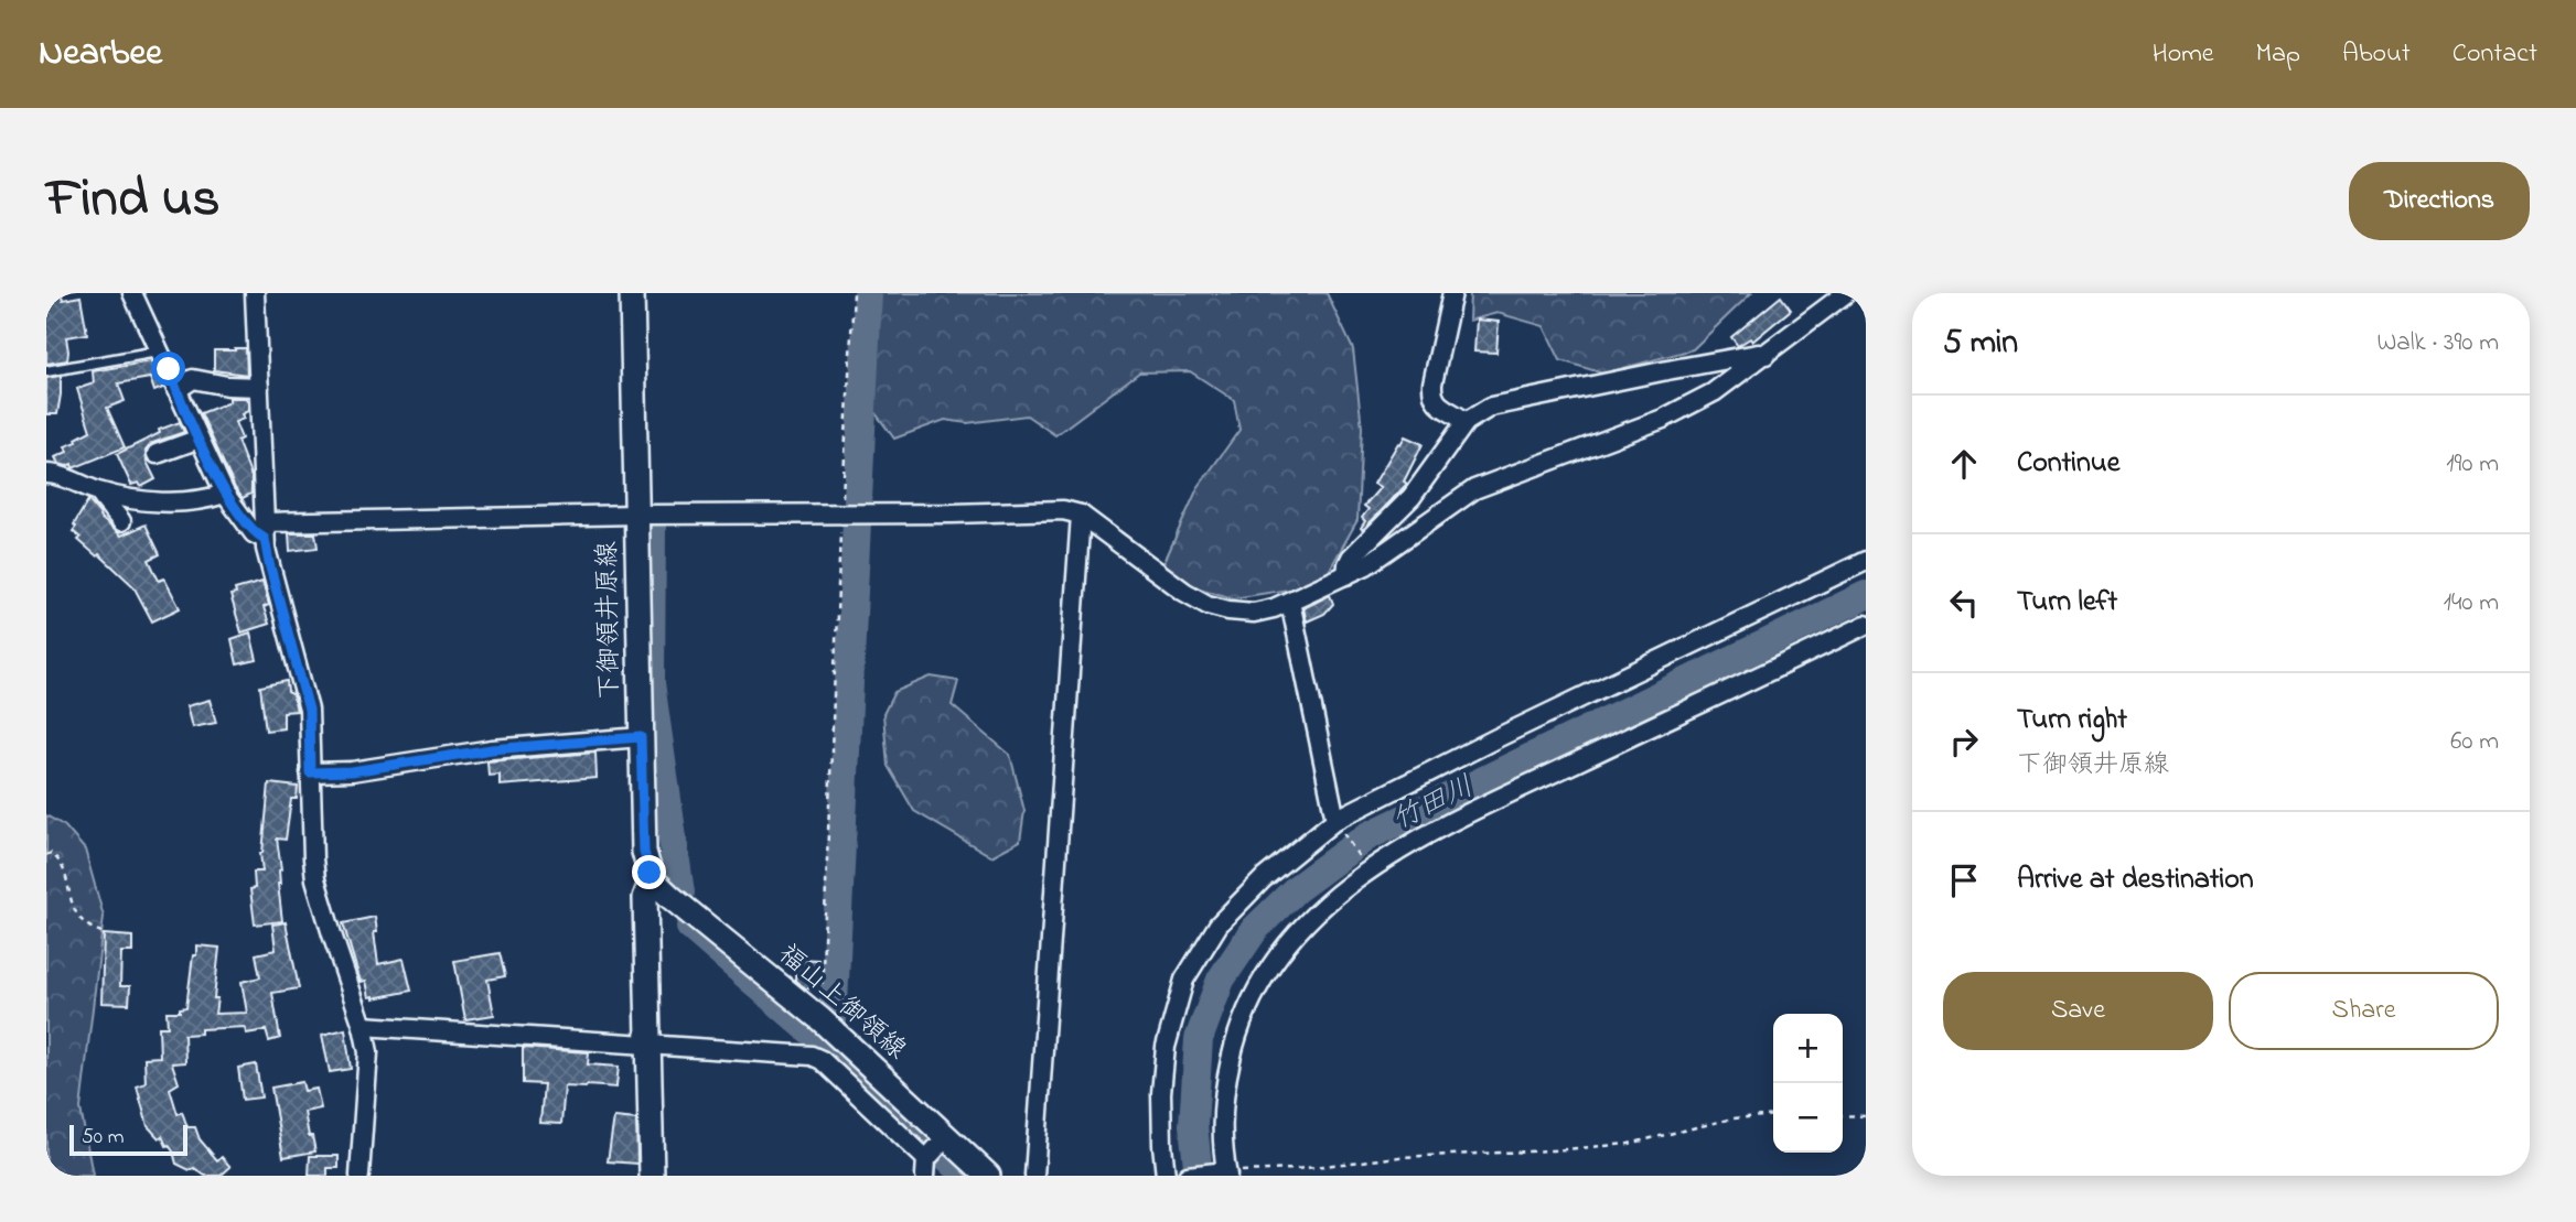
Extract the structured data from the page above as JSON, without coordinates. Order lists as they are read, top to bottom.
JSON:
{
  "streets": {
    "main road": ["下御領井原線", "福山上御領線"]
  },
  "crossings": [
    ["下御領井原線", "福山上御領線"]
  ],
  "water": ["竹田川"],
  "scale_bar": "50 m",
  "page": {
    "header": "Nearbee",
    "nav": [
      "Home",
      "Map",
      "About",
      "Contact"
    ],
    "title": "Find us",
    "buttons": [
      "Directions",
      ["Save", "Share"]
    ],
    "heading": ["5 min", "Walk · 390 m"],
    "list": [
      ["Continue", "190 m"],
      ["Turn left", "140 m"],
      ["Turn right", "下御領井原線", "60 m"],
      "Arrive at destination"
    ],
    "map_buttons": ["+", "−"],
    "scale": "50 m"
  }
}
